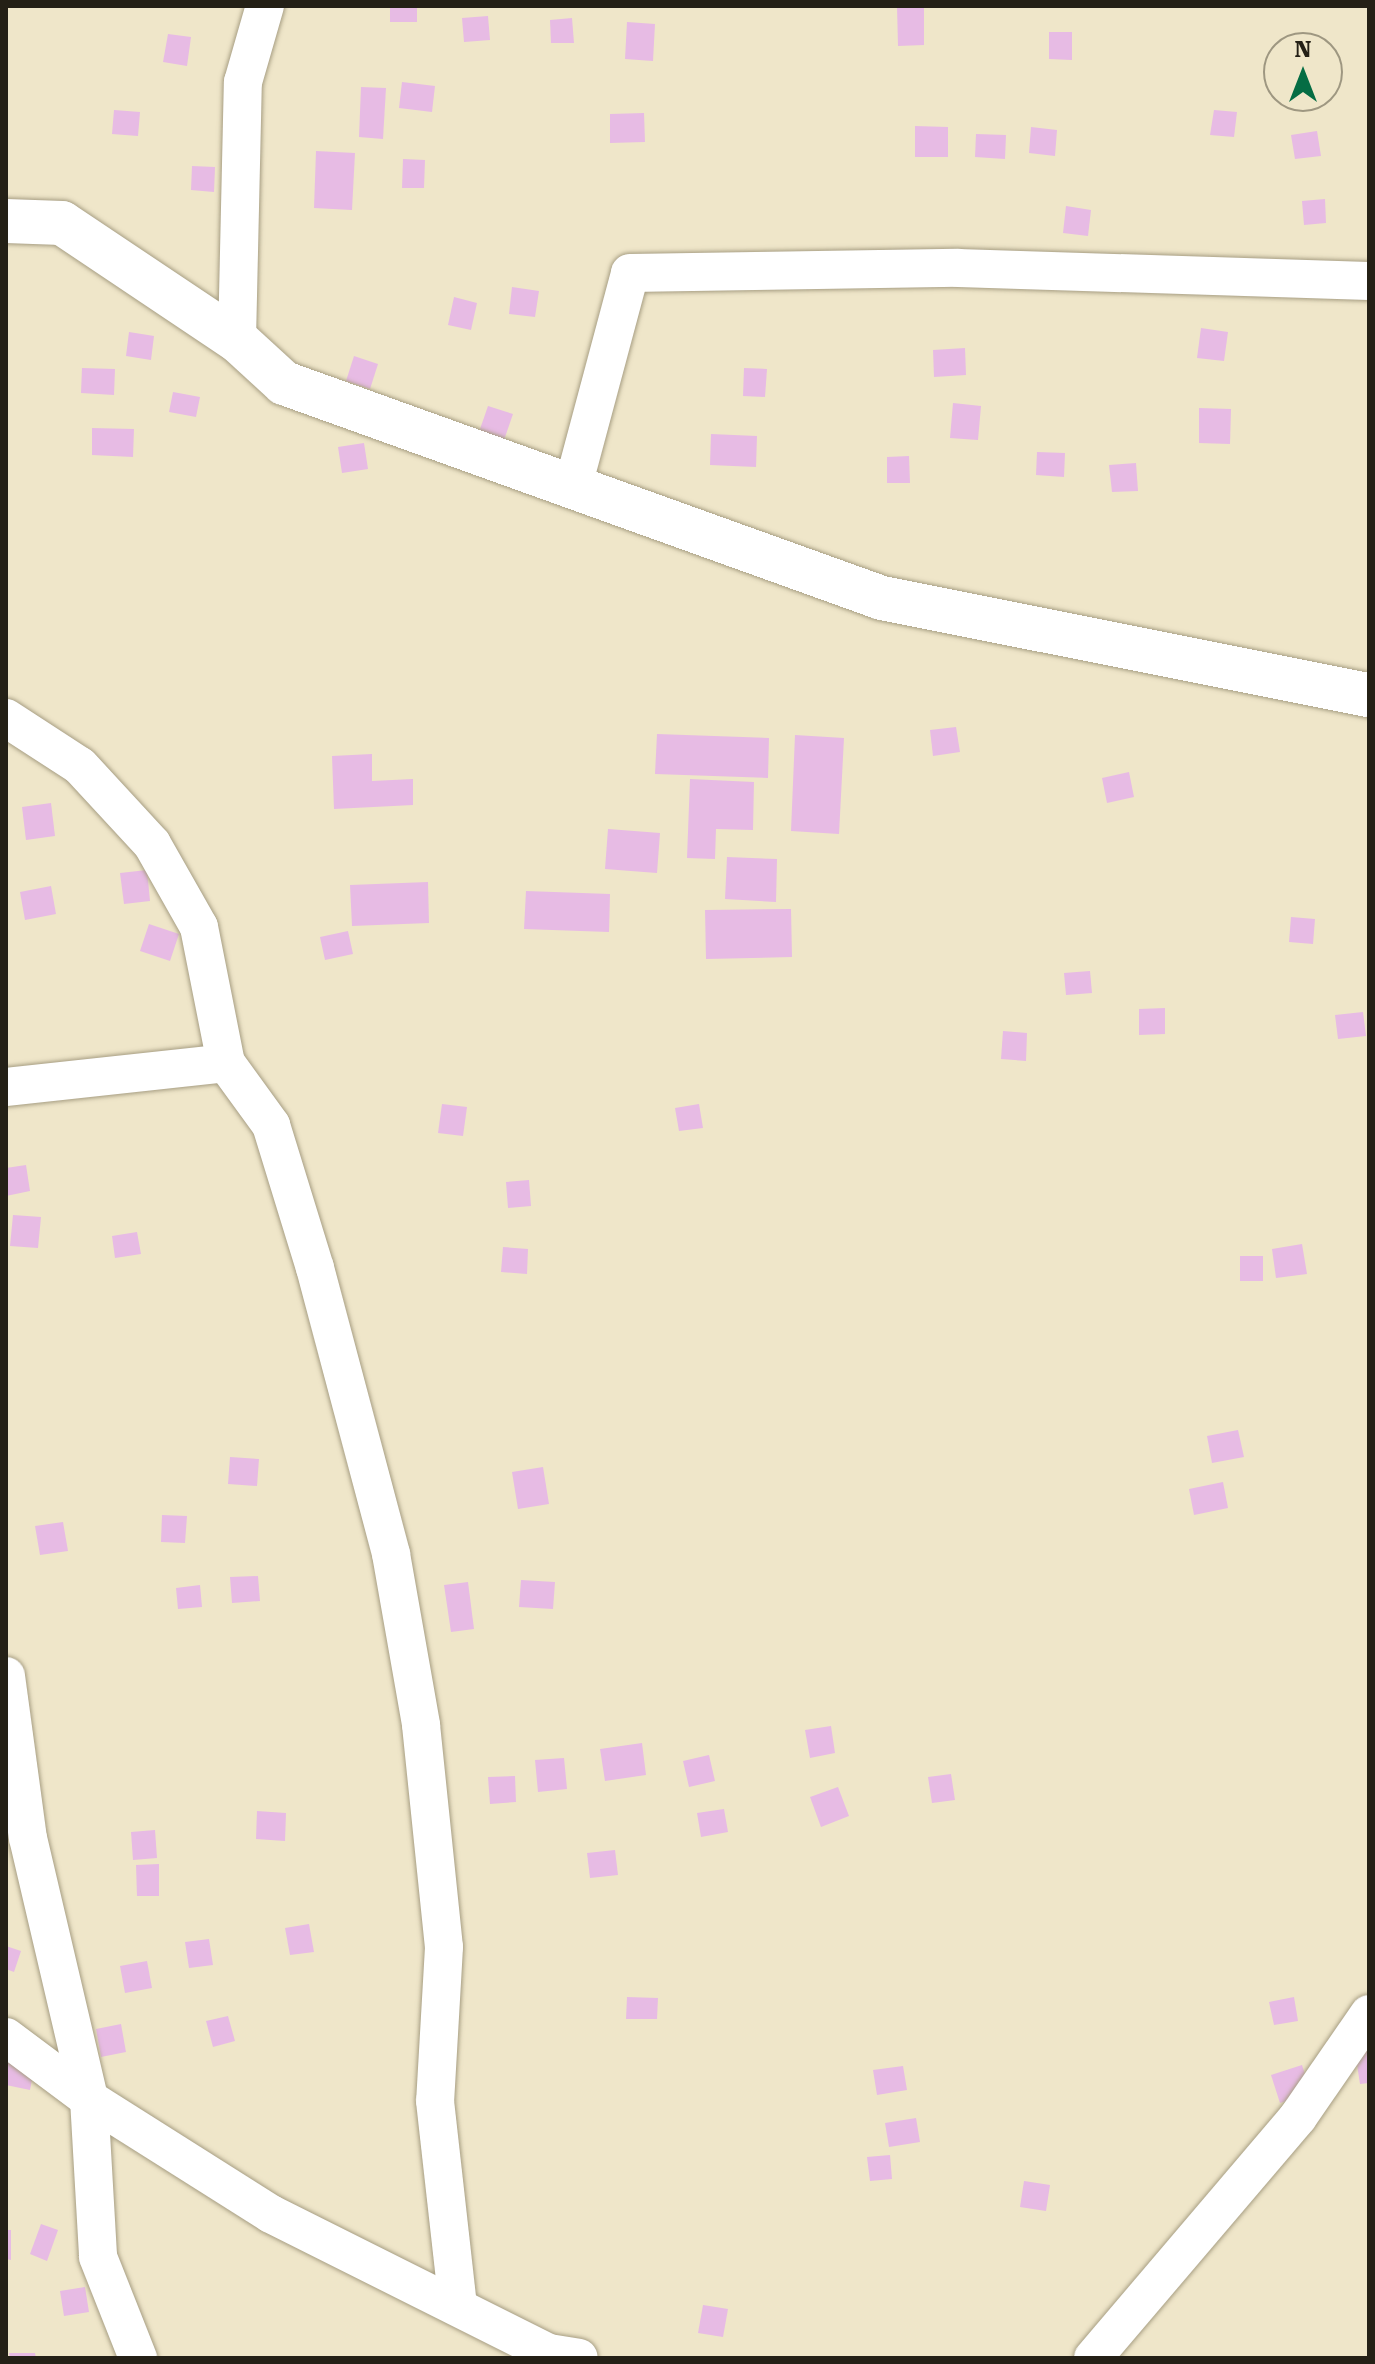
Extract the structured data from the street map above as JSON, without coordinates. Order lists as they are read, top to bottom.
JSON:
{
  "north": "top"
}
